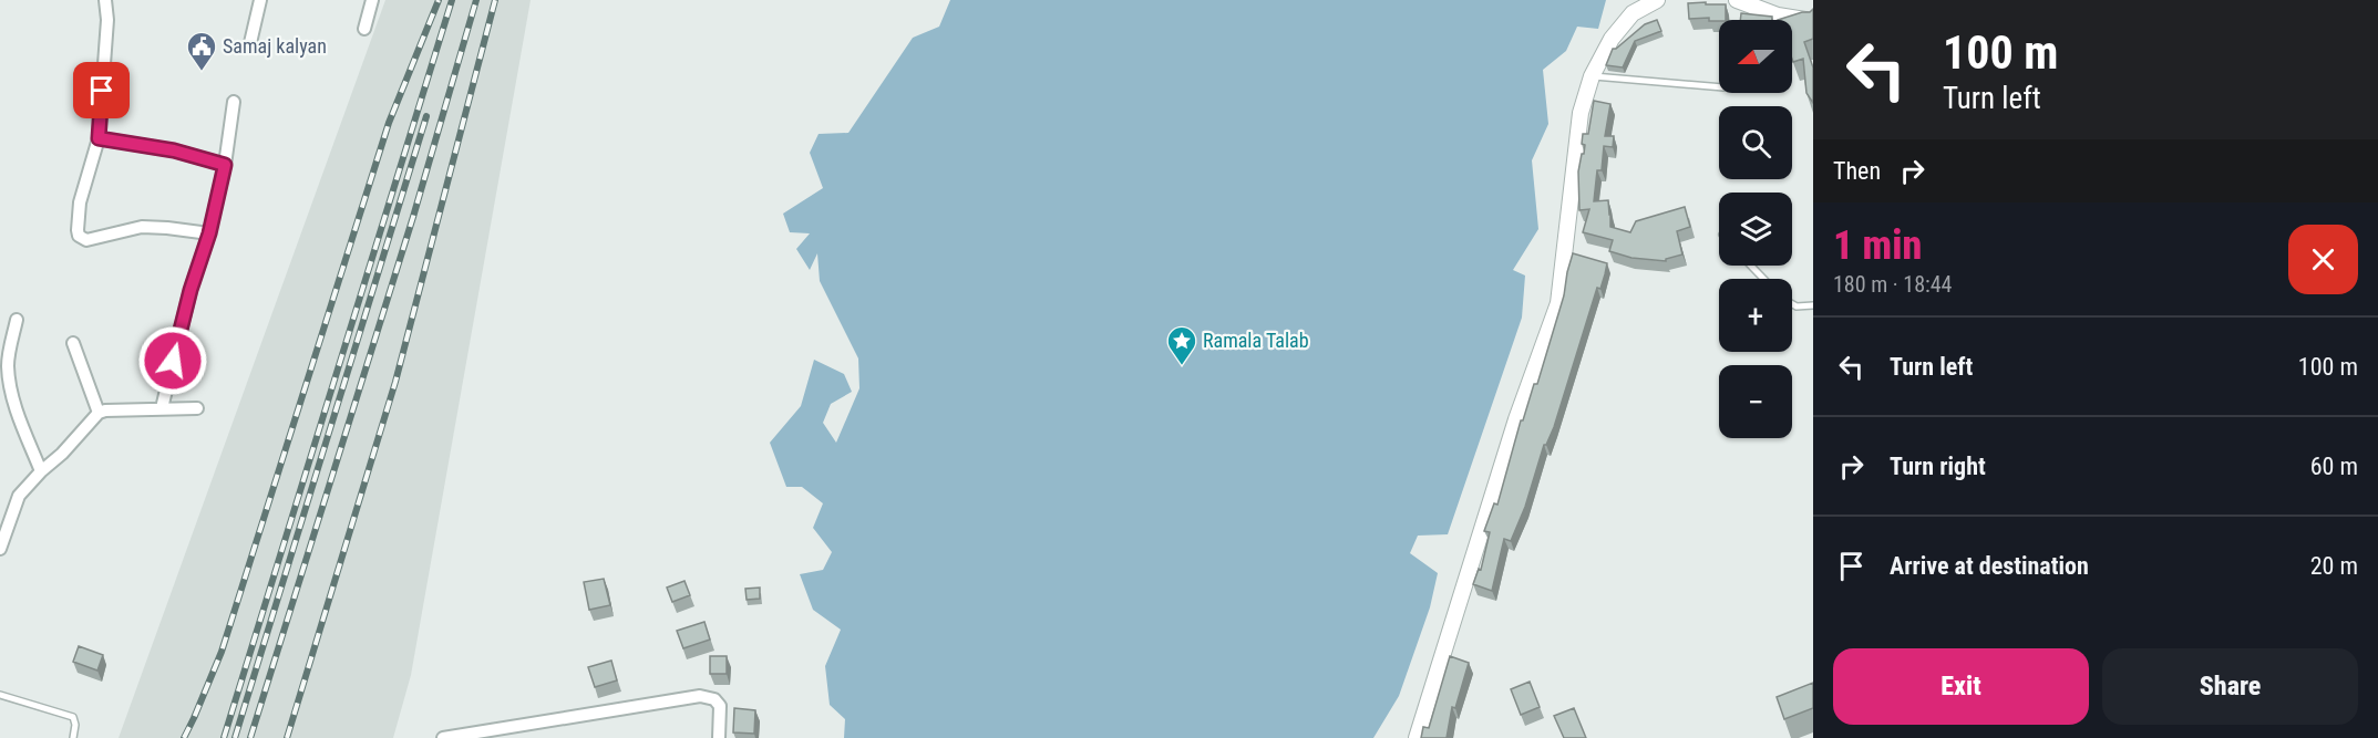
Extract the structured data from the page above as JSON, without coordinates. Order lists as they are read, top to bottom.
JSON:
{
  "places": {
    "public building": ["Samaj kalyan"],
    "place": ["Ramala Talab"]
  },
  "north": "left",
  "page": {
    "turn": ["100 m", "Turn left"],
    "map_buttons": ["+", "−"],
    "then": "Then",
    "heading": ["1 min", "180 m · 18:44"],
    "list": [
      {
        "name": "Turn left",
        "value": "100 m"
      },
      {
        "name": "Turn right",
        "value": "60 m"
      },
      {
        "name": "Arrive at destination",
        "value": "20 m"
      }
    ],
    "buttons": ["Exit", "Share"]
  }
}
